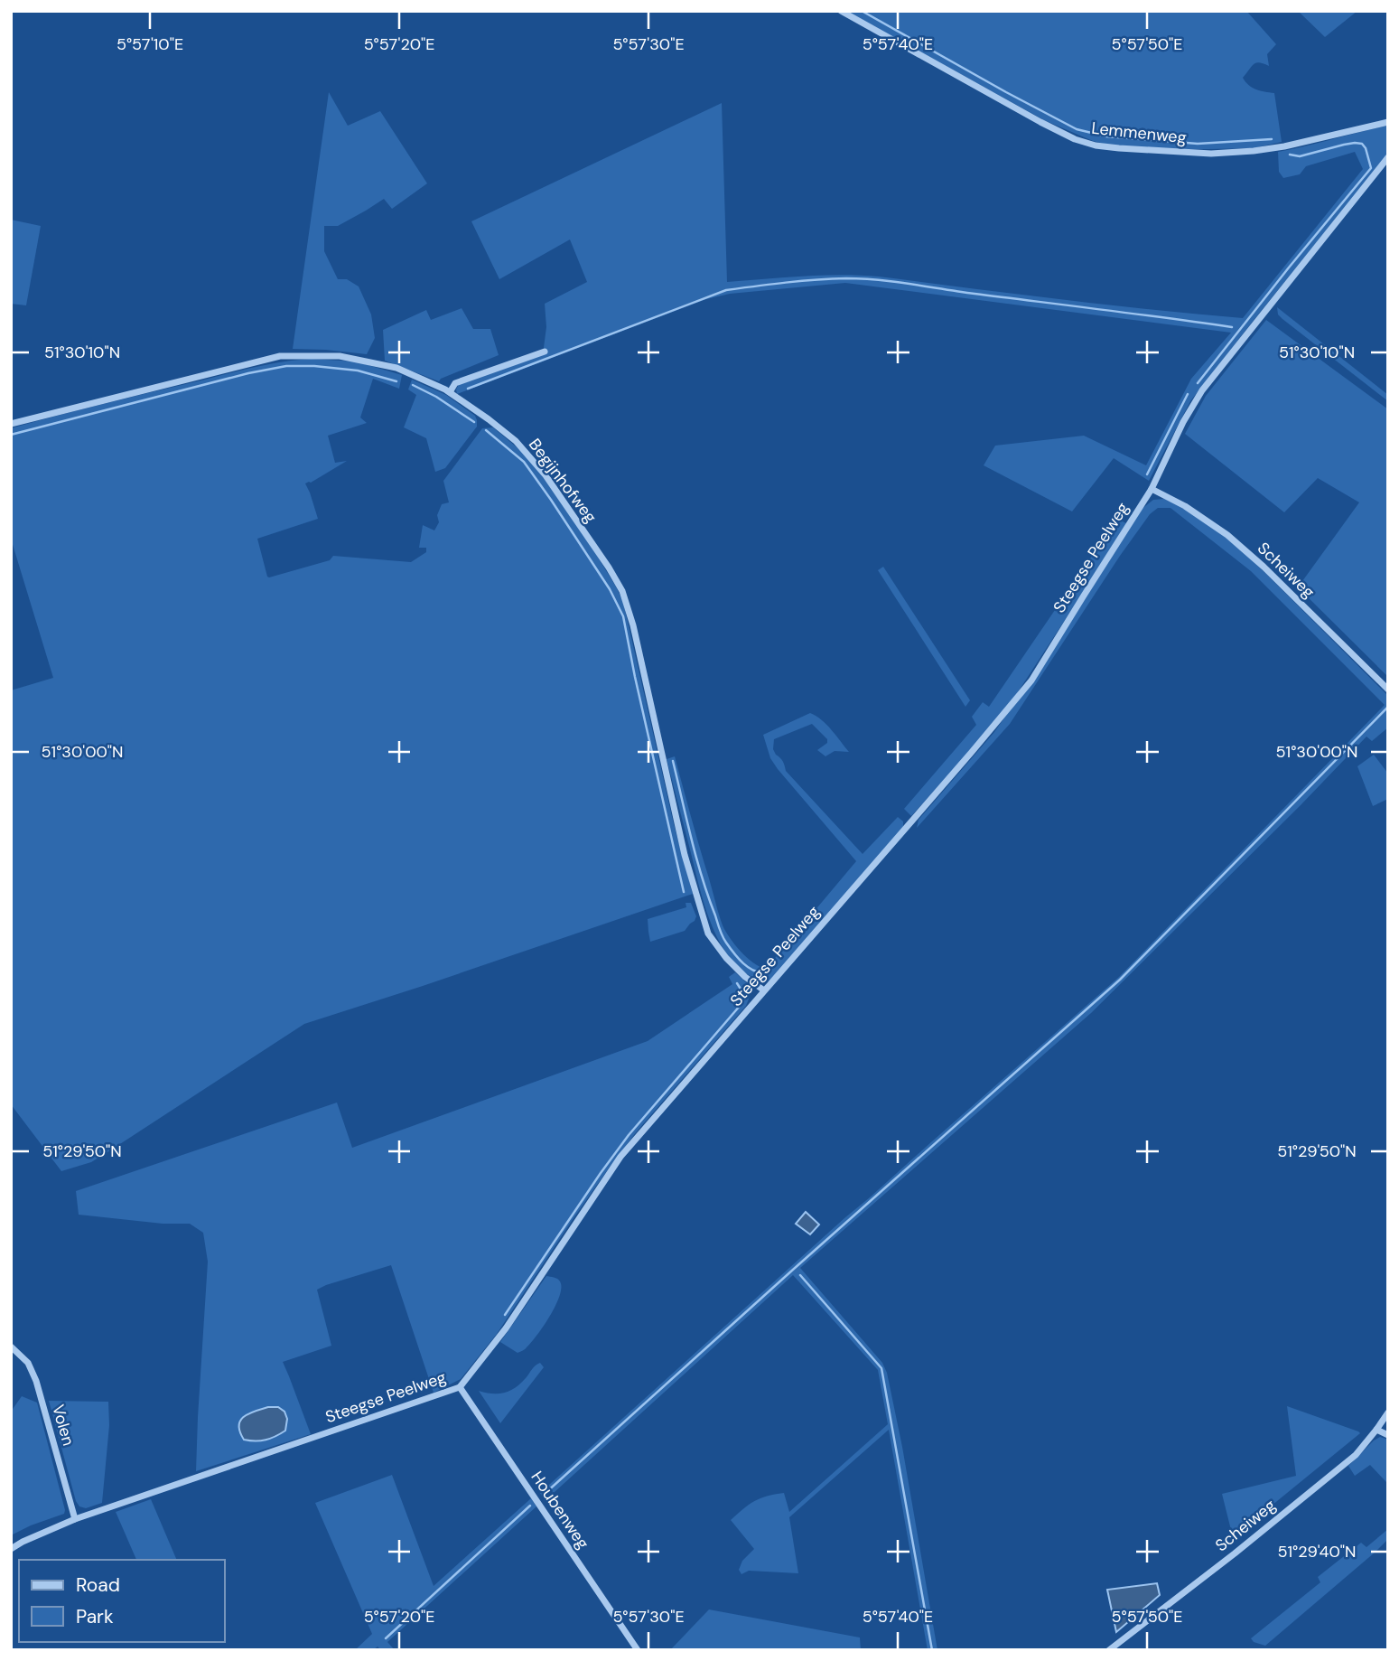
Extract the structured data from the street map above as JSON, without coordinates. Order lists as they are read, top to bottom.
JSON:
{
  "streets": {
    "street": [
      "Lemmenweg",
      "Begijnhofweg",
      "Steegse Peelweg",
      "Scheiweg",
      "Volen",
      "Houbenweg"
    ]
  },
  "crossings": [
    ["Begijnhofweg", "Steegse Peelweg"],
    ["Steegse Peelweg", "Scheiweg"],
    ["Steegse Peelweg", "Volen"],
    ["Steegse Peelweg", "Houbenweg"]
  ],
  "legend": ["Road", "Park"],
  "coordinates": [
    "5°57'10\"E",
    "5°57'20\"E",
    "5°57'30\"E",
    "5°57'40\"E",
    "5°57'50\"E",
    "51°30'10\"N",
    "51°30'00\"N",
    "51°29'50\"N",
    "51°29'40\"N"
  ]
}
